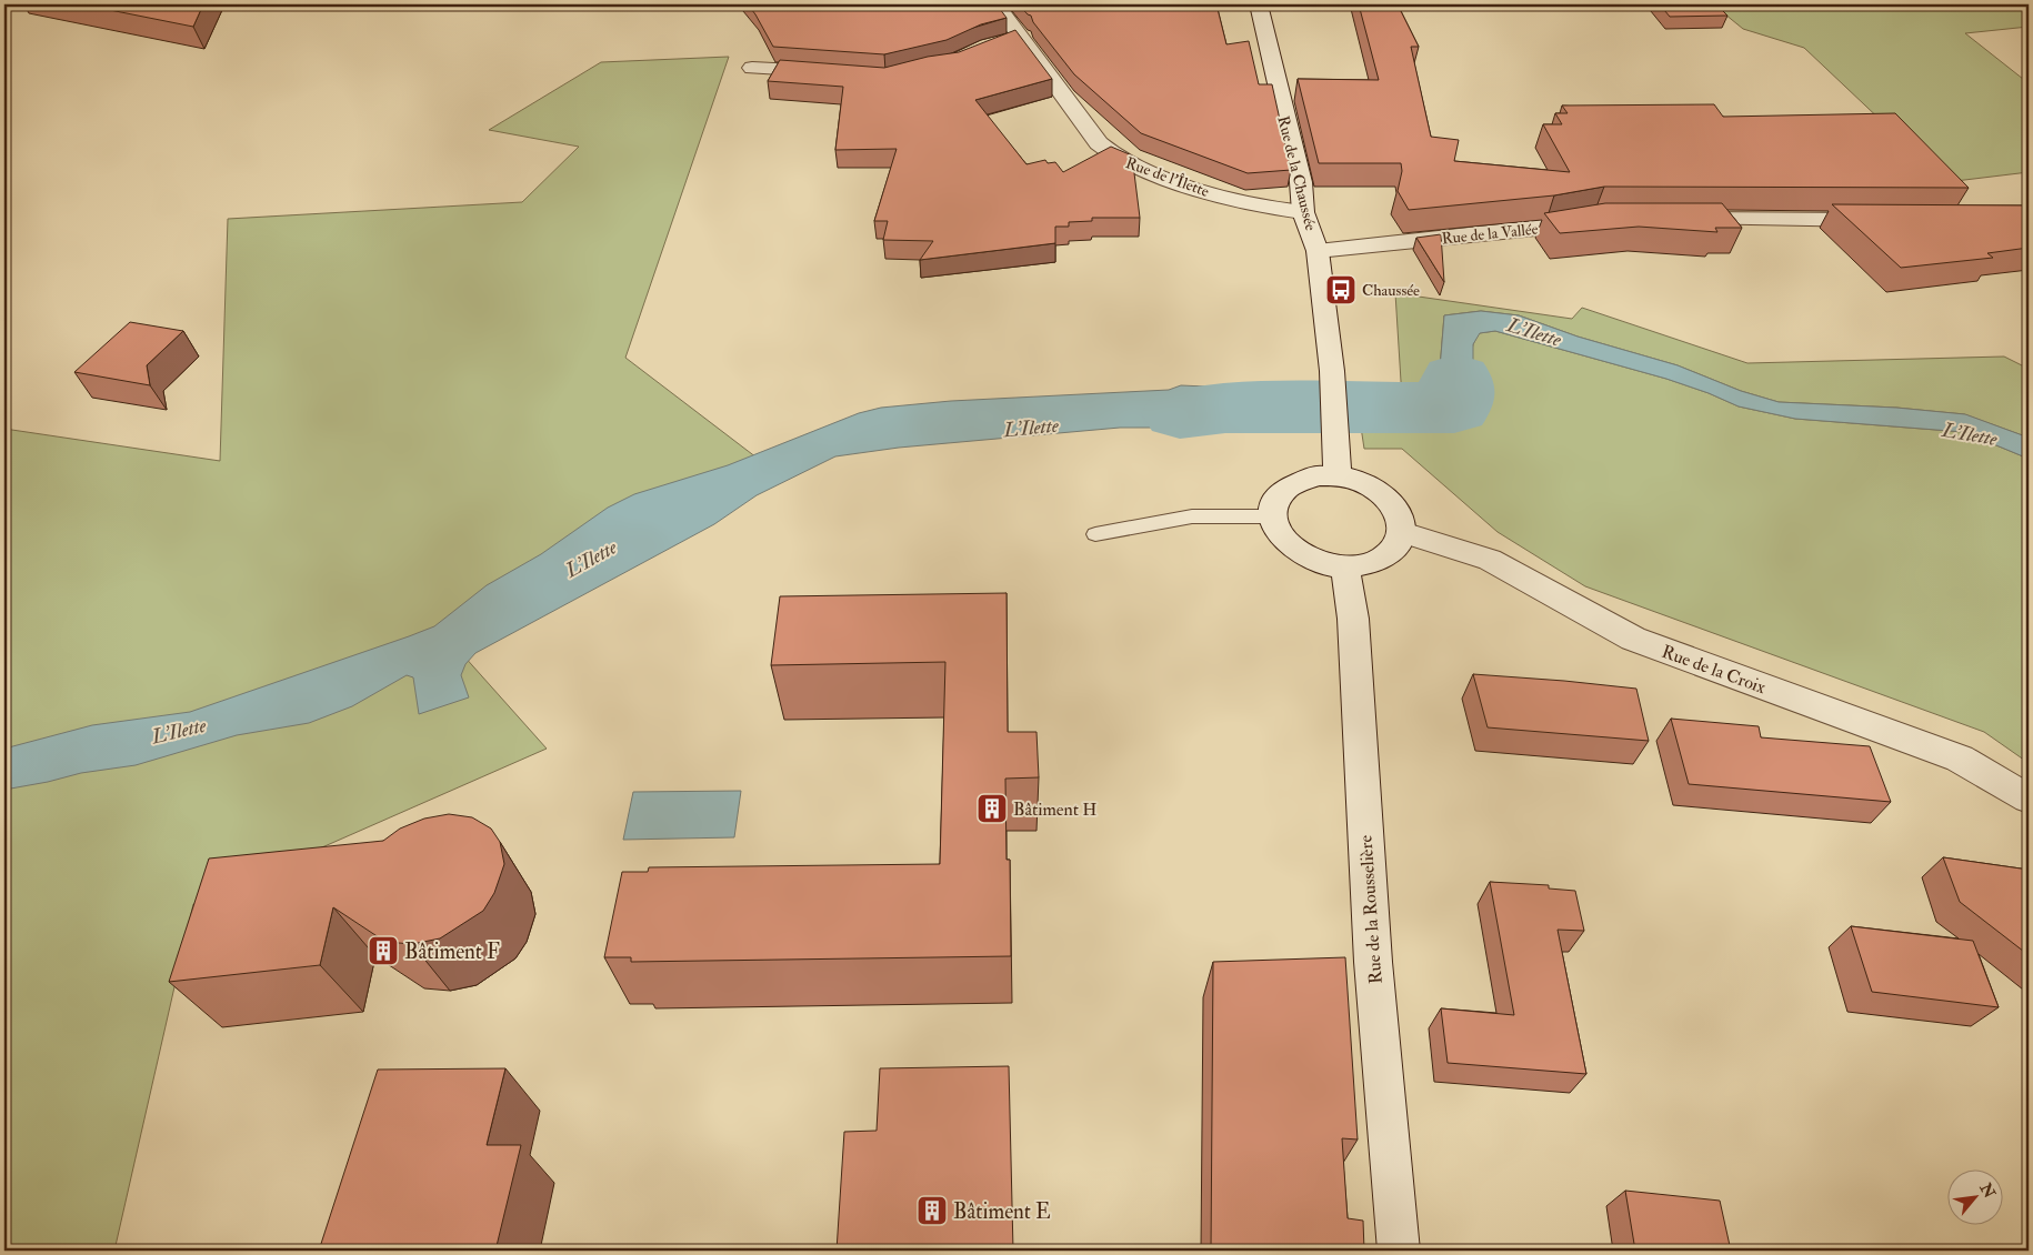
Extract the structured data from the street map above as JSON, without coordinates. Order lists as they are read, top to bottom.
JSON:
{
  "streets": {
    "street": [
      "Rue de la Chaussée",
      "Rue de l'Îlette",
      "Rue de la Vallée",
      "Rue de la Croix",
      "Rue de la Rousselière"
    ]
  },
  "crossings": [
    ["Rue de la Chaussée", "Rue de l'Îlette"],
    ["Rue de la Chaussée", "Rue de la Vallée"],
    ["Rue de la Chaussée", "Rue de la Croix"],
    ["Rue de la Chaussée", "Rue de la Rousselière"],
    ["Rue de la Croix", "Rue de la Rousselière"]
  ],
  "water": ["L'Ilette"],
  "places": {
    "bus stop": ["Chaussée"],
    "building": ["Bâtiment H", "Bâtiment F", "Bâtiment E"]
  },
  "north": "top right"
}
